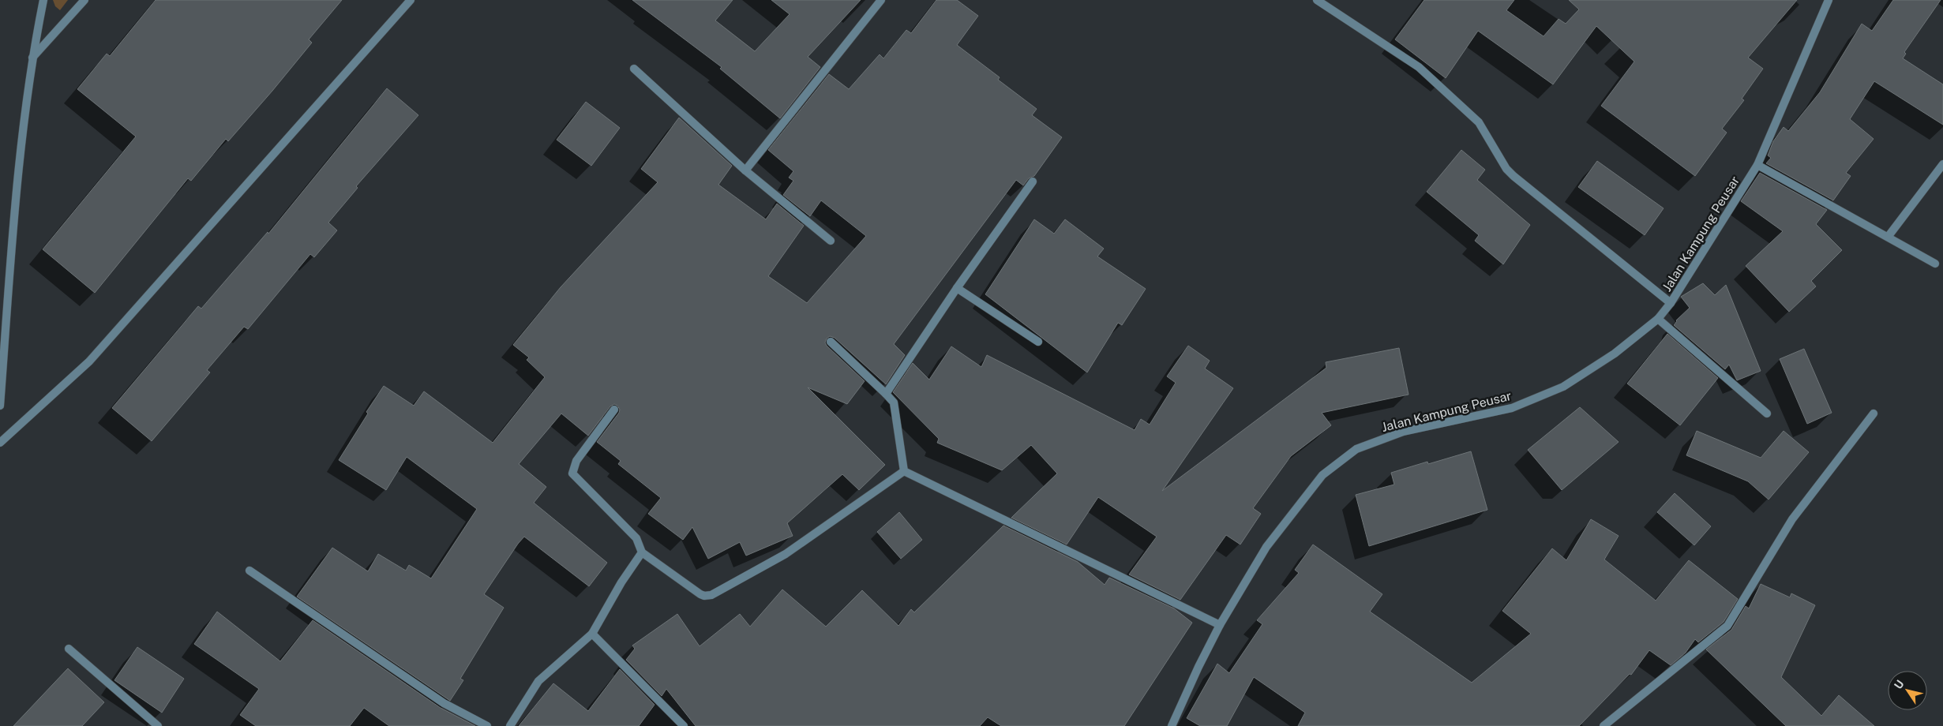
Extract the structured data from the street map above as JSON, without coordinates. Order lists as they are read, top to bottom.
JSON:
{
  "streets": {
    "street": ["Jalan Kampung Peusar"]
  },
  "north": "top left"
}
